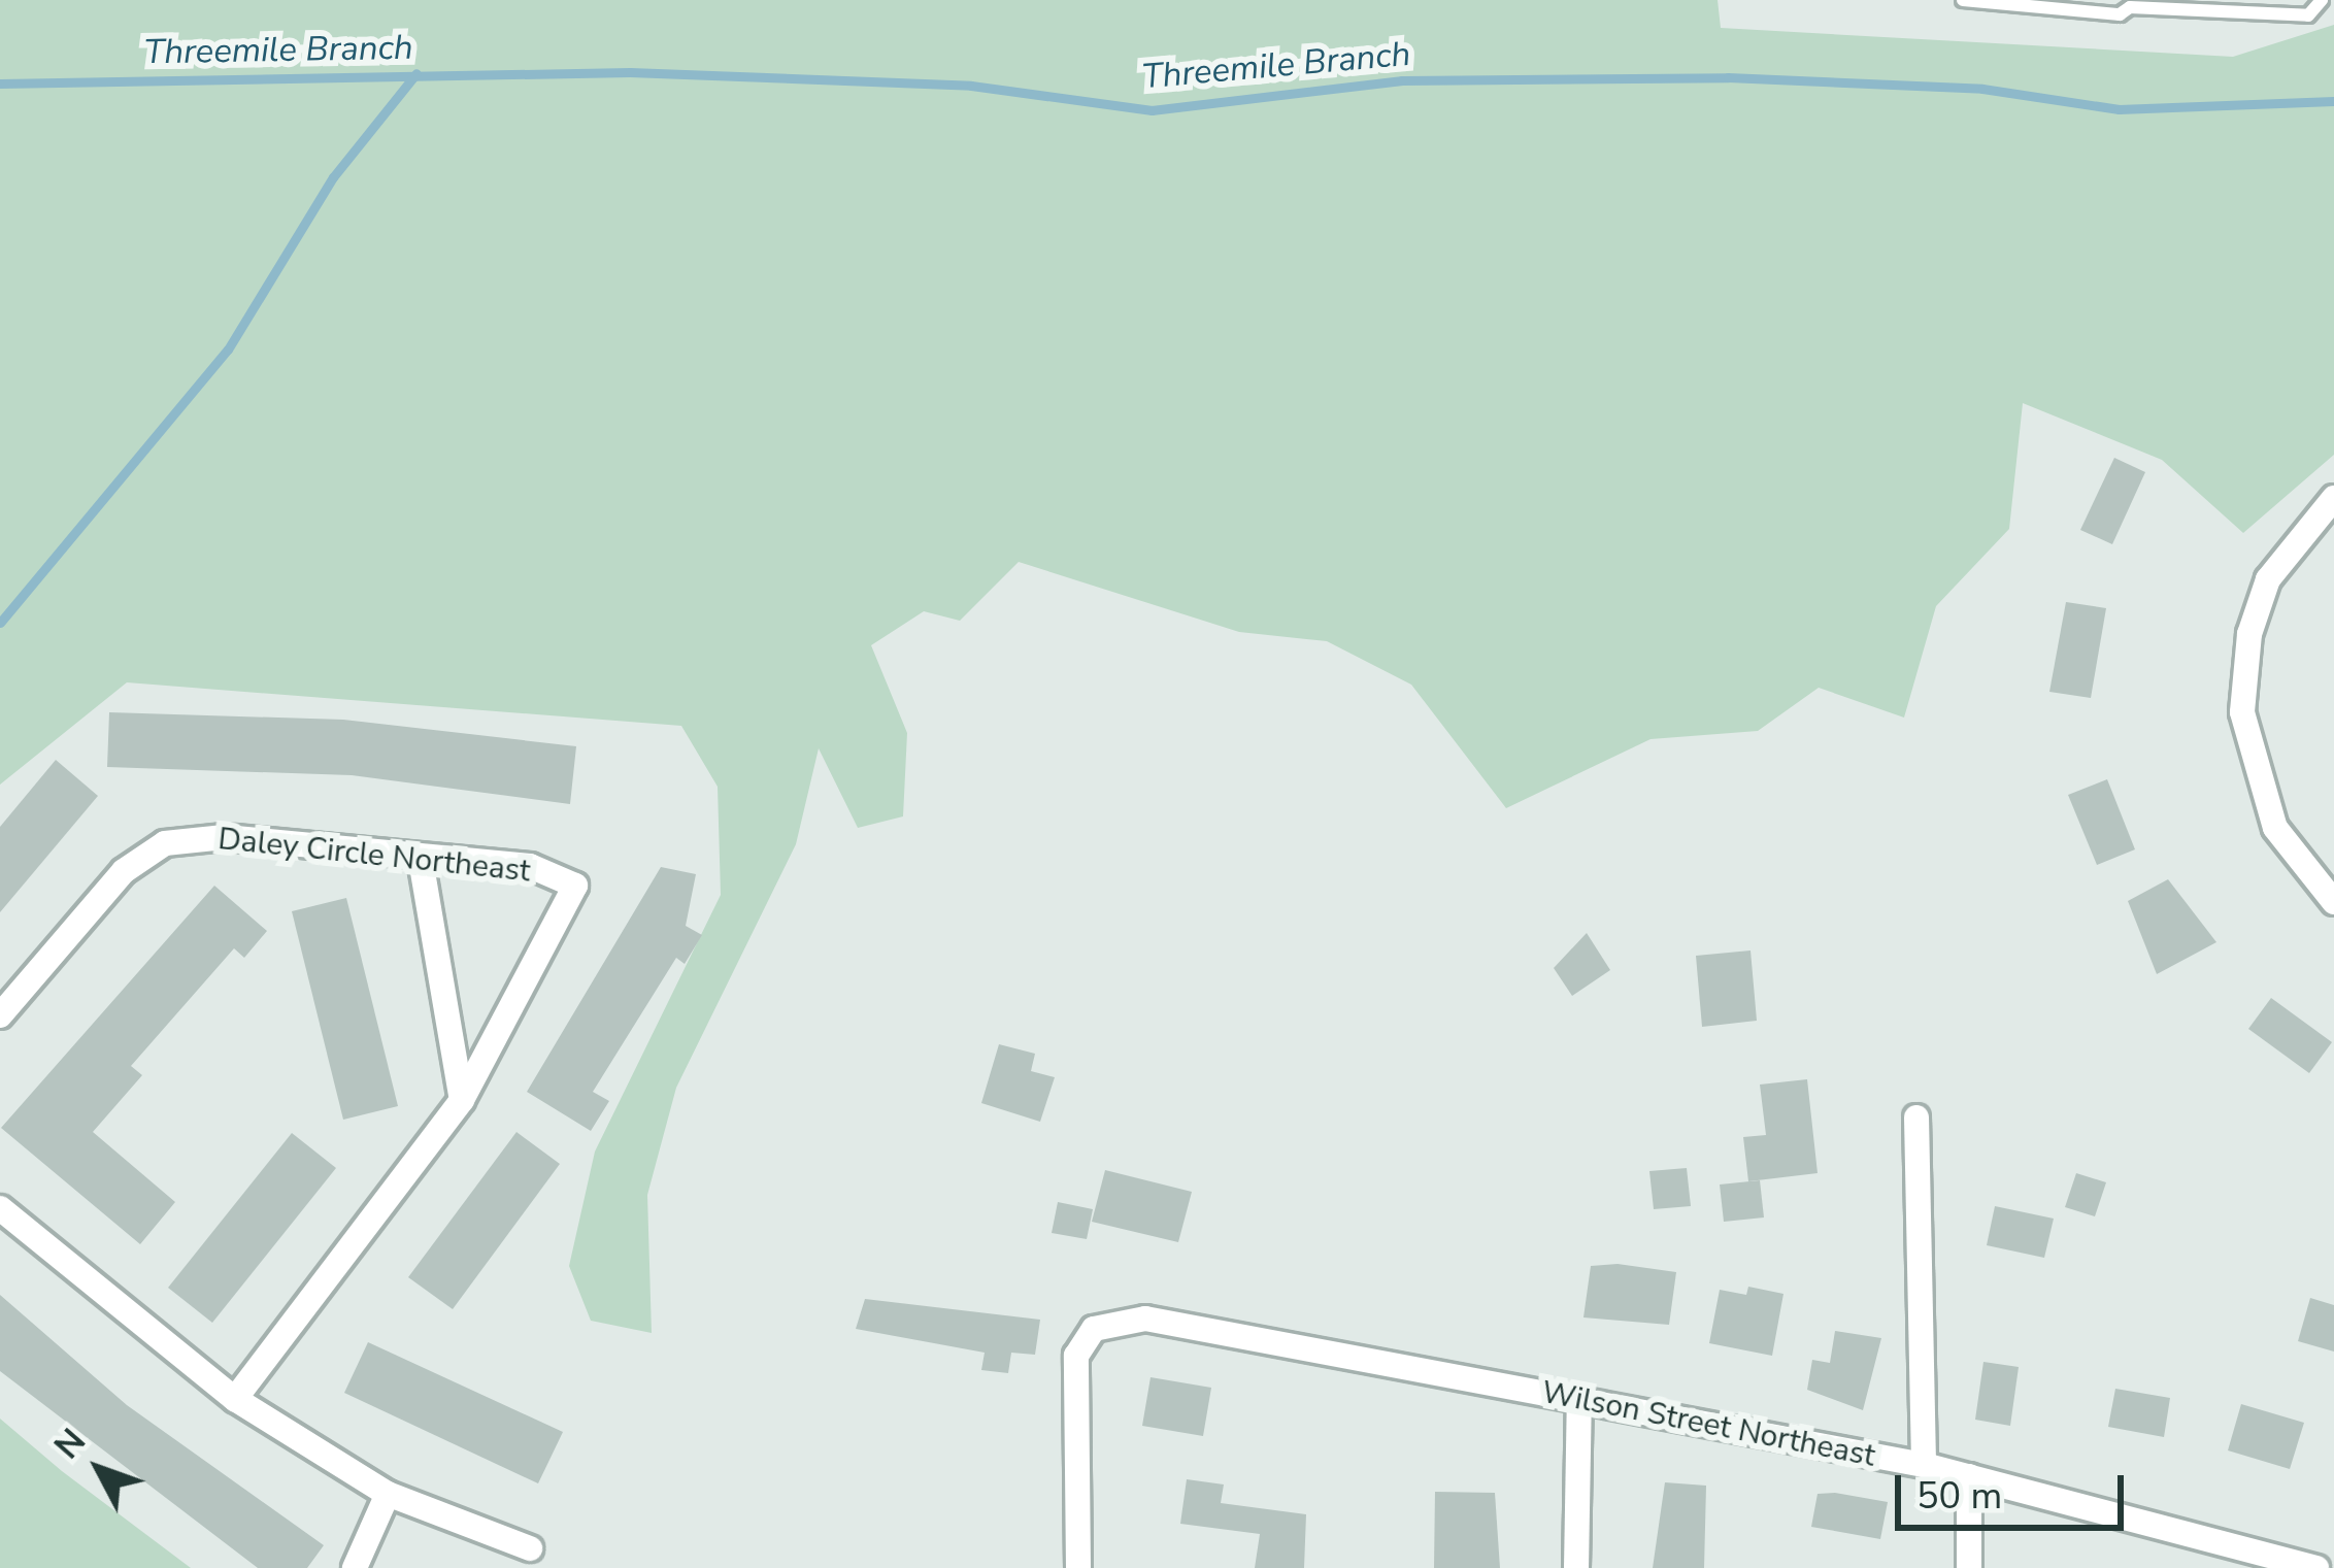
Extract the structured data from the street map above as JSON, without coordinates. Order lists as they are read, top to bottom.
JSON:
{
  "streets": {
    "street": ["Daley Circle Northeast", "Wilson Street Northeast"]
  },
  "water": ["Threemile Branch"],
  "scale_bar": "50 m",
  "north": "top left"
}
